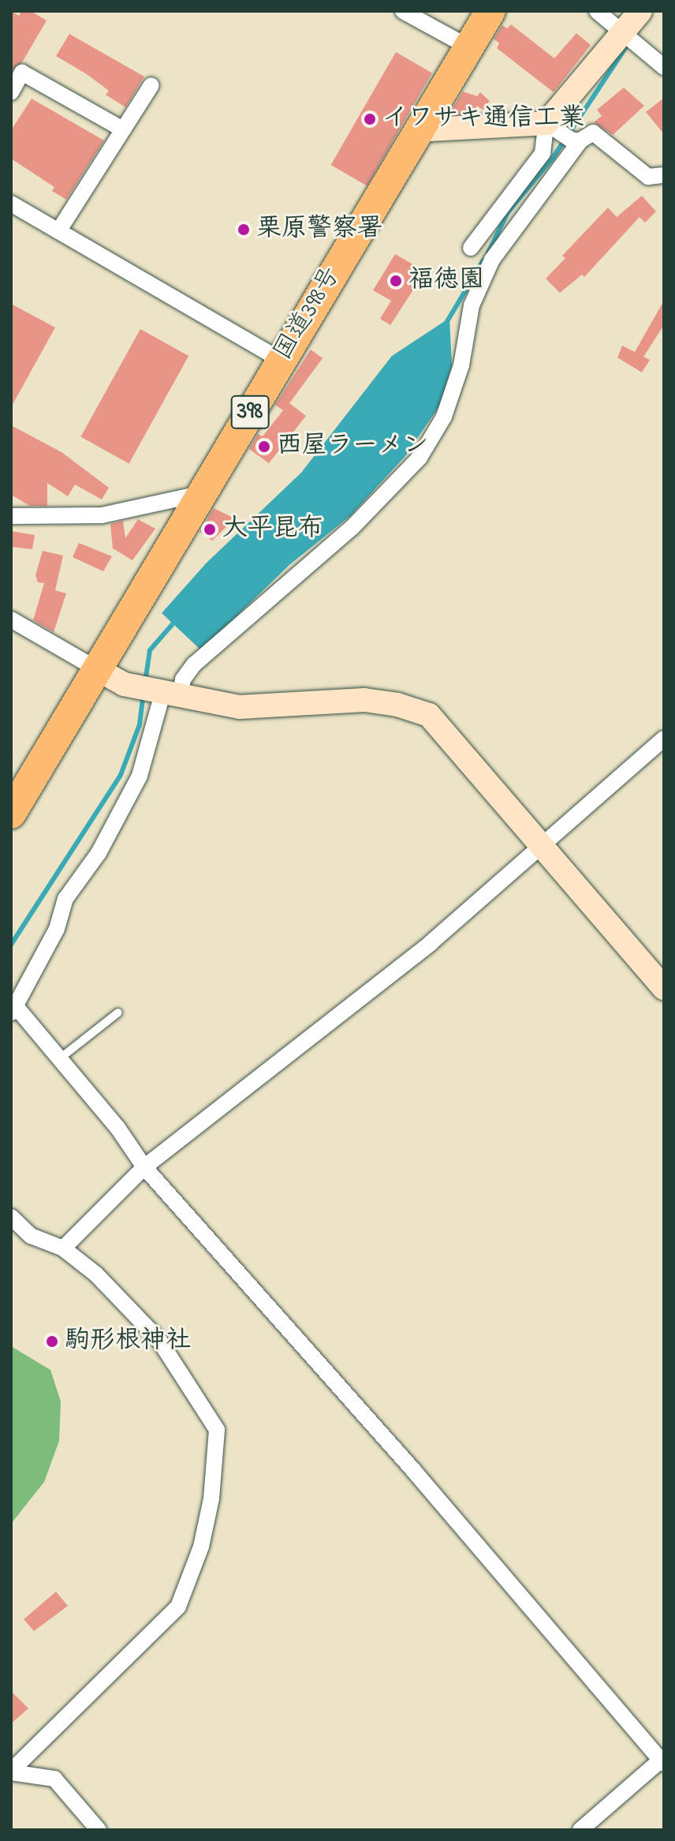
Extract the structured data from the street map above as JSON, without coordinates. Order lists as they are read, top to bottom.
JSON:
{
  "streets": {
    "highway": ["国道398号", "398"]
  },
  "places": [
    "イワサキ通信工業",
    "栗原警察署",
    "福徳園",
    "西屋ラーメン",
    "大平昆布",
    "駒形根神社"
  ]
}
